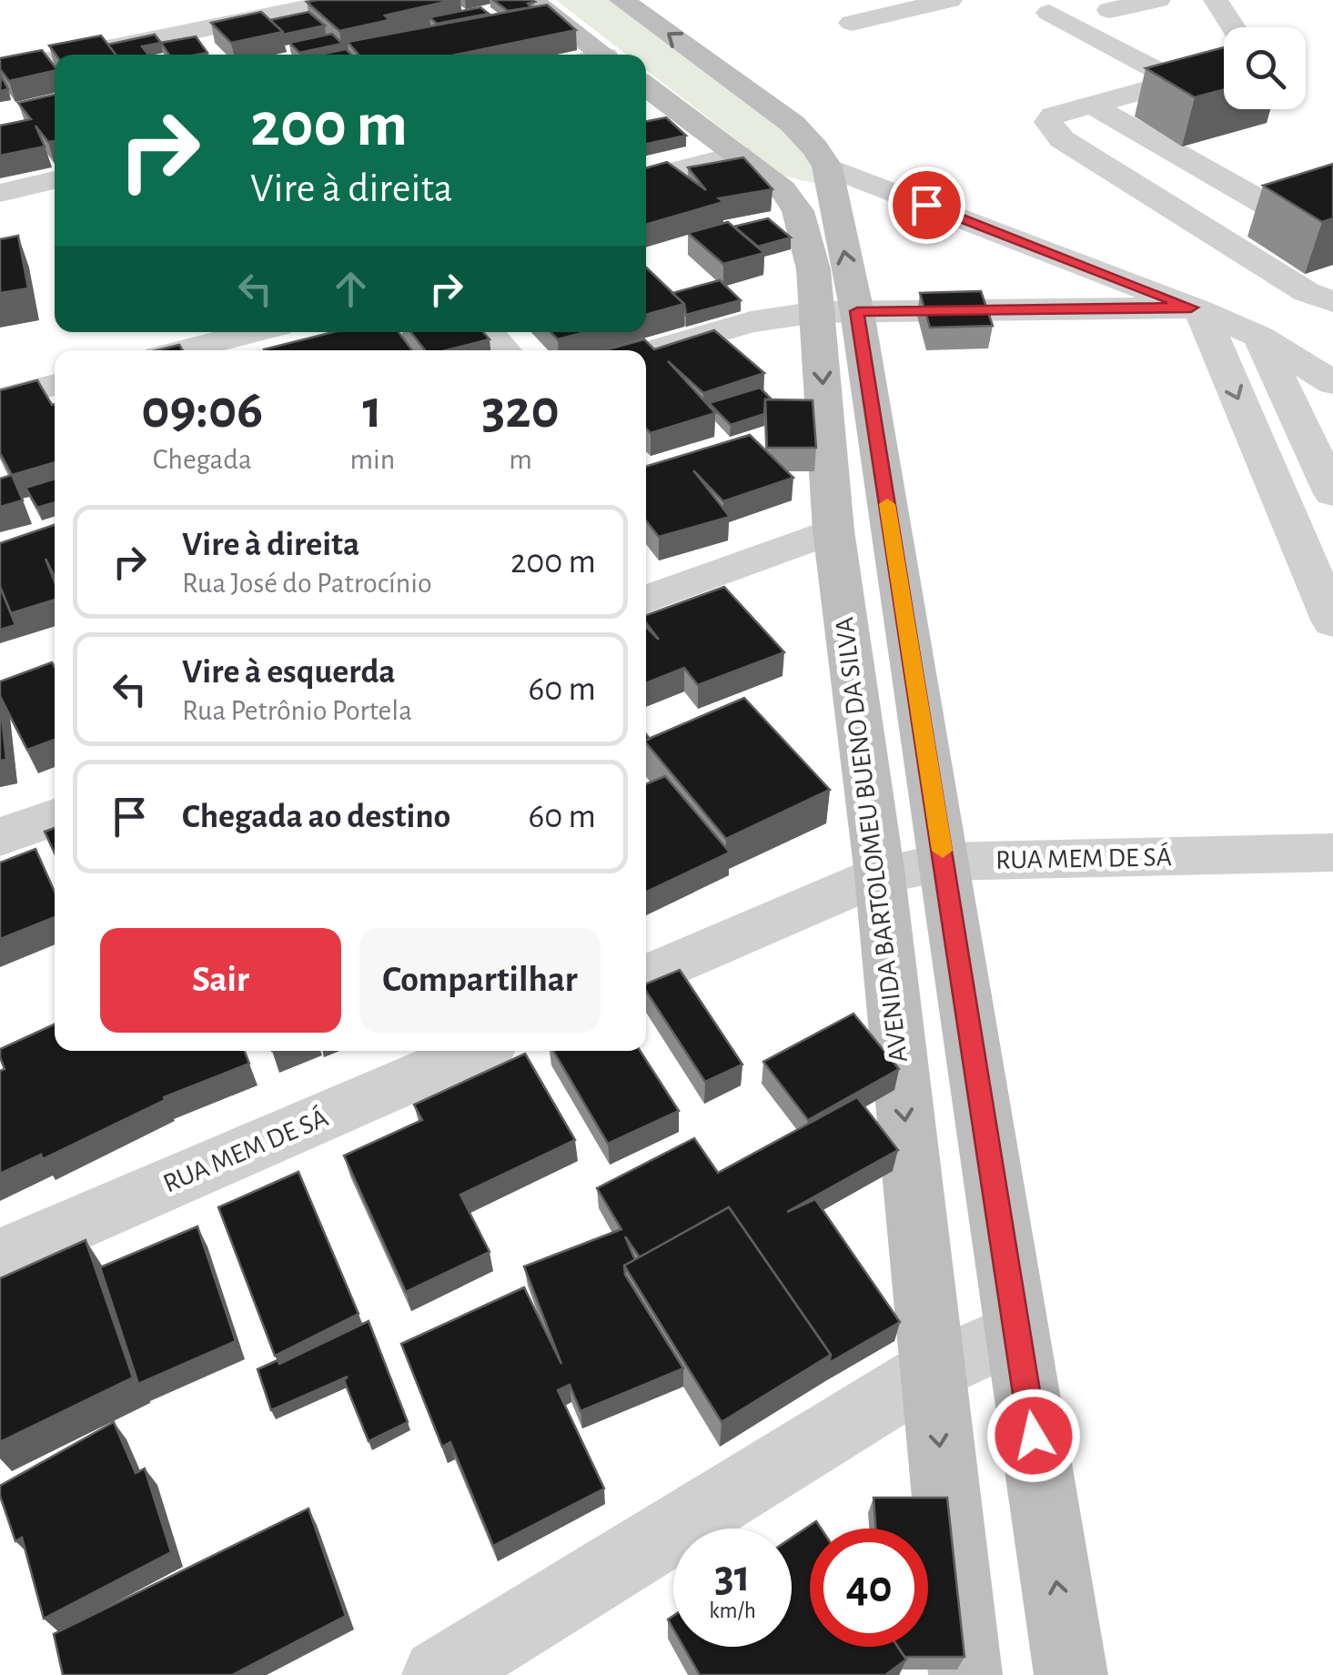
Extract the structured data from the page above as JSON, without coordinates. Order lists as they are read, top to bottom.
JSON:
{
  "streets": {
    "street": ["AVENIDA BARTOLOMEU BUENO DA SILVA", "RUA MEM DE SÁ"]
  },
  "crossings": [
    ["AVENIDA BARTOLOMEU BUENO DA SILVA", "RUA MEM DE SÁ"]
  ],
  "page": {
    "turn": ["200 m", "Vire à direita"],
    "eta": [
      "09:06",
      "Chegada",
      "1",
      "min",
      "320",
      "m"
    ],
    "list": [
      {
        "name": "Vire à direita",
        "note": "Rua José do Patrocínio",
        "value": "200 m"
      },
      {
        "name": "Vire à esquerda",
        "note": "Rua Petrônio Portela",
        "value": "60 m"
      },
      {
        "name": "Chegada ao destino",
        "value": "60 m"
      }
    ],
    "buttons": ["Sair", "Compartilhar"],
    "speed": "31 km/h",
    "limit": "40"
  }
}
